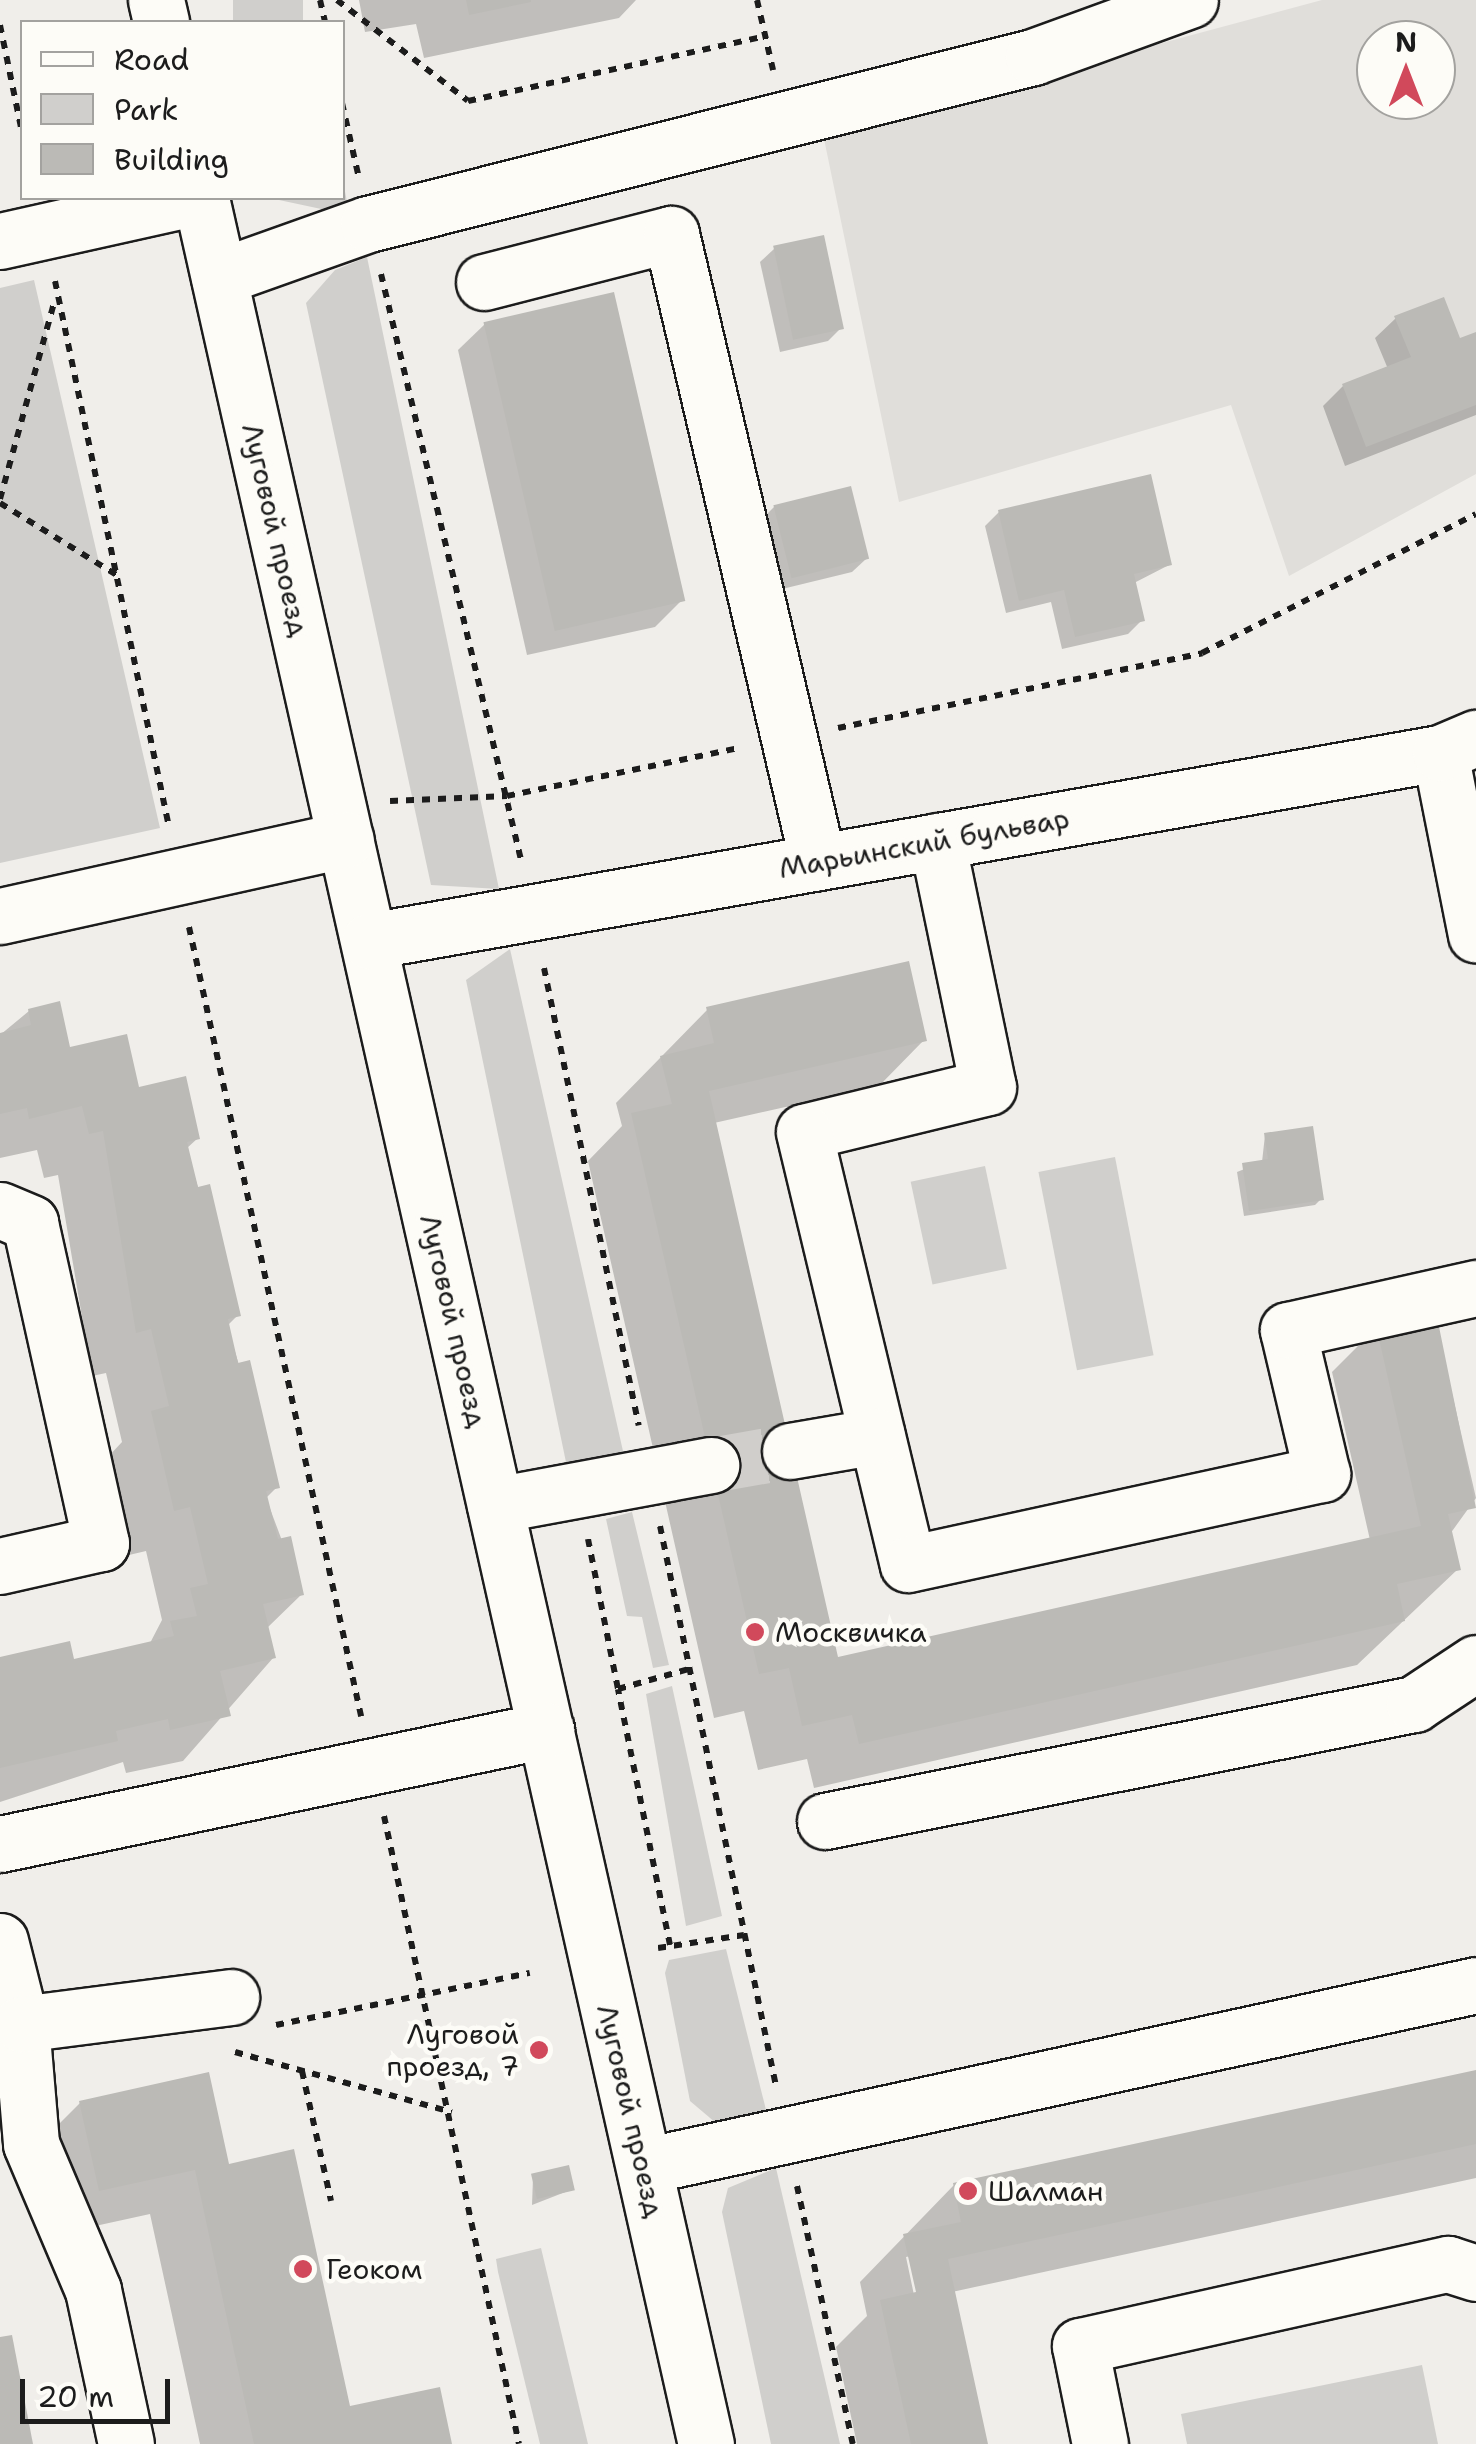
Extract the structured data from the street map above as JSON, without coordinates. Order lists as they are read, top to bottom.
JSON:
{
  "streets": {
    "street": ["Луговой проезд", "Марьинский бульвар"]
  },
  "crossings": [
    ["Луговой проезд", "Марьинский бульвар"]
  ],
  "places": [
    "Москвичка",
    "Луговой проезд, 7",
    "Шалман",
    "Геоком"
  ],
  "legend": ["Road", "Park", "Building"],
  "scale_bar": "20 m",
  "north": "top"
}
